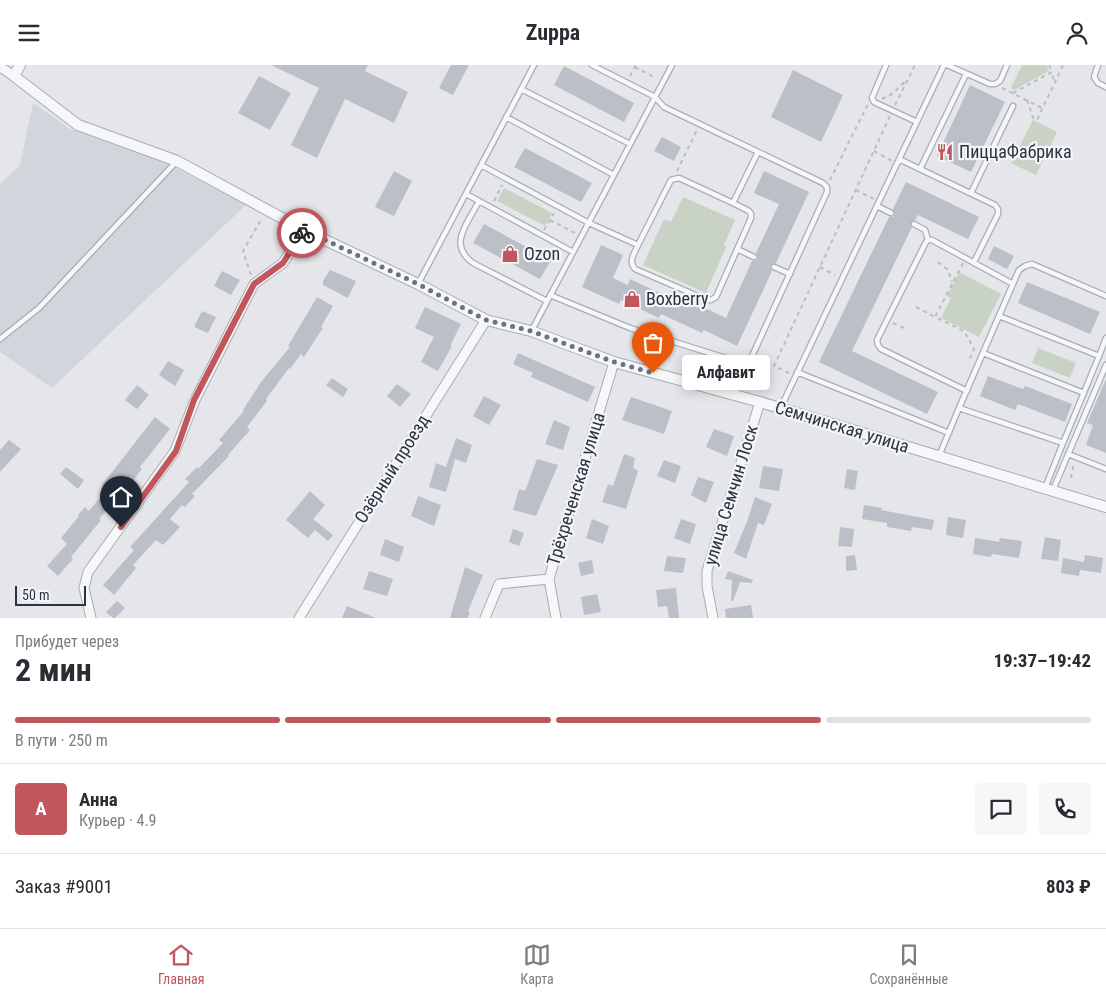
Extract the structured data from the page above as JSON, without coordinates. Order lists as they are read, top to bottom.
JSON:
{
  "streets": {
    "street": [
      "Семчинская улица",
      "Озёрный проезд",
      "Трёхреченская улица",
      "улица Семчин Лоск"
    ]
  },
  "crossings": [
    ["Семчинская улица", "Озёрный проезд"],
    ["Семчинская улица", "Трёхреченская улица"],
    ["Семчинская улица", "улица Семчин Лоск"]
  ],
  "places": {
    "restaurant": ["ПиццаФабрика"],
    "shop": ["Ozon", "Boxberry"],
    "other": ["Алфавит"]
  },
  "scale_bar": "50 m",
  "page": {
    "header": "Zuppa",
    "bubble": "Алфавит",
    "scale": "50 m",
    "heading": ["2 мин", "Прибудет через", "19:37–19:42"],
    "panel": [
      "Анна",
      "Курьер · 4.9",
      "Заказ #9001",
      "803 ₽"
    ],
    "bar": "В пути · 250 m",
    "round": "А",
    "tabs": ["Главная", "Карта", "Сохранённые"]
  }
}
